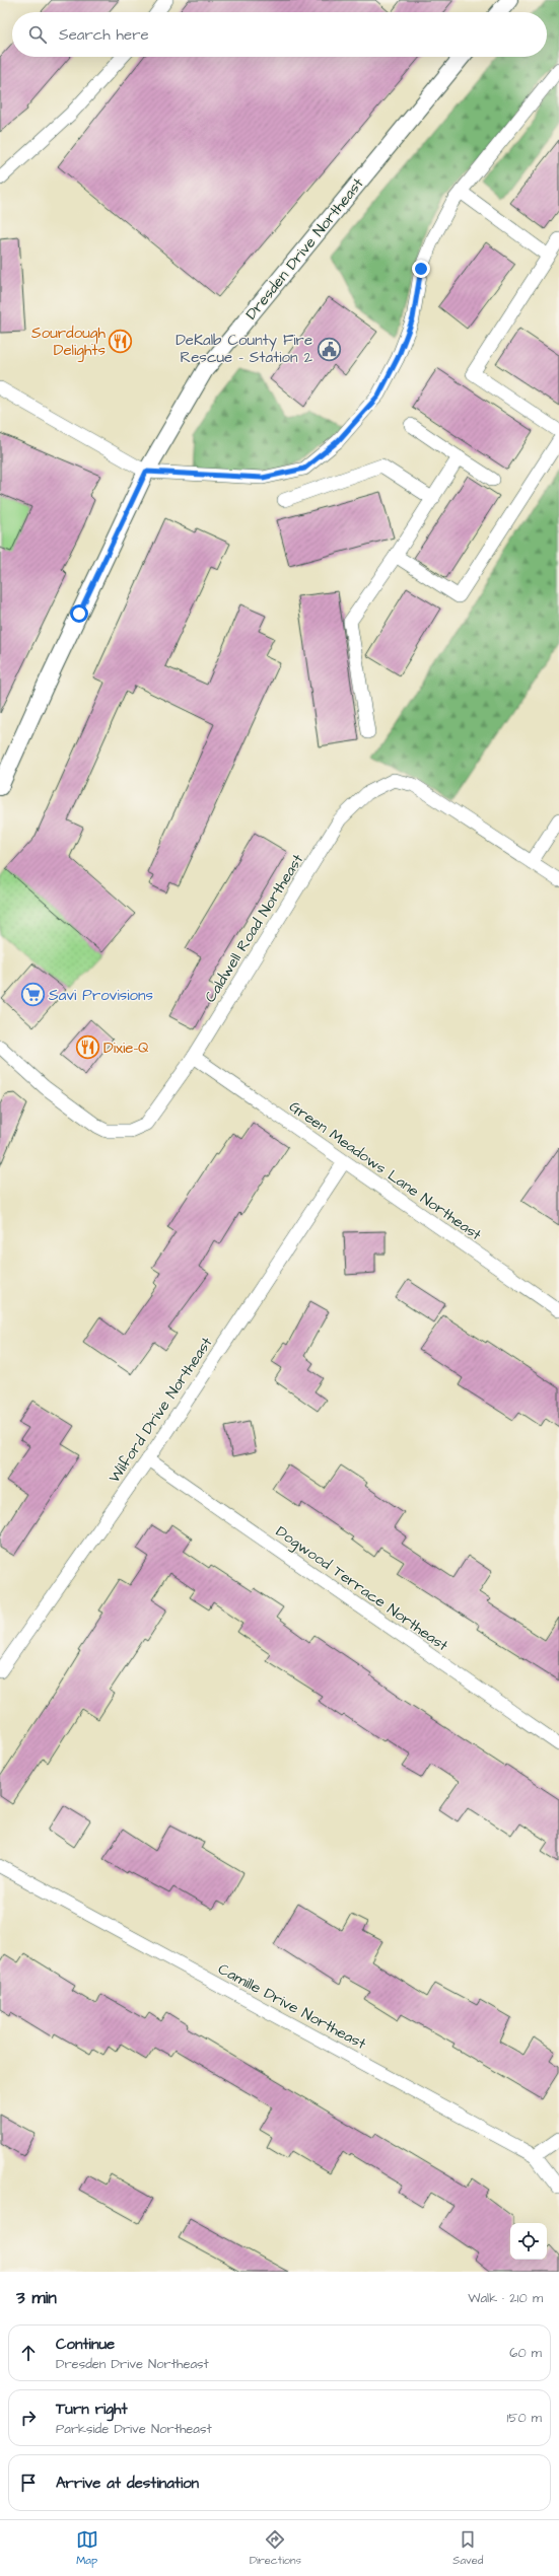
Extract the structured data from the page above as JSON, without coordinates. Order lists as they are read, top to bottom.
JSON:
{
  "streets": {
    "street": [
      "Dresden Drive Northeast",
      "Caldwell Road Northeast",
      "Green Meadows Lane Northeast",
      "Wilford Drive Northeast",
      "Dogwood Terrace Northeast",
      "Camille Drive Northeast"
    ]
  },
  "crossings": [
    ["Caldwell Road Northeast", "Green Meadows Lane Northeast"],
    ["Green Meadows Lane Northeast", "Wilford Drive Northeast"],
    ["Wilford Drive Northeast", "Dogwood Terrace Northeast"]
  ],
  "places": {
    "restaurant": ["Sourdough Delights", "Dixie-Q"],
    "public building": ["DeKalb County Fire Rescue - Station 2"],
    "supermarket": ["Savi Provisions"]
  },
  "page": {
    "search": "Search here",
    "heading": ["3 min", "Walk · 210 m"],
    "list": [
      ["Continue", "Dresden Drive Northeast", "60 m"],
      ["Turn right", "Parkside Drive Northeast", "150 m"],
      "Arrive at destination"
    ],
    "nav": ["Map", "Directions", "Saved"]
  }
}
